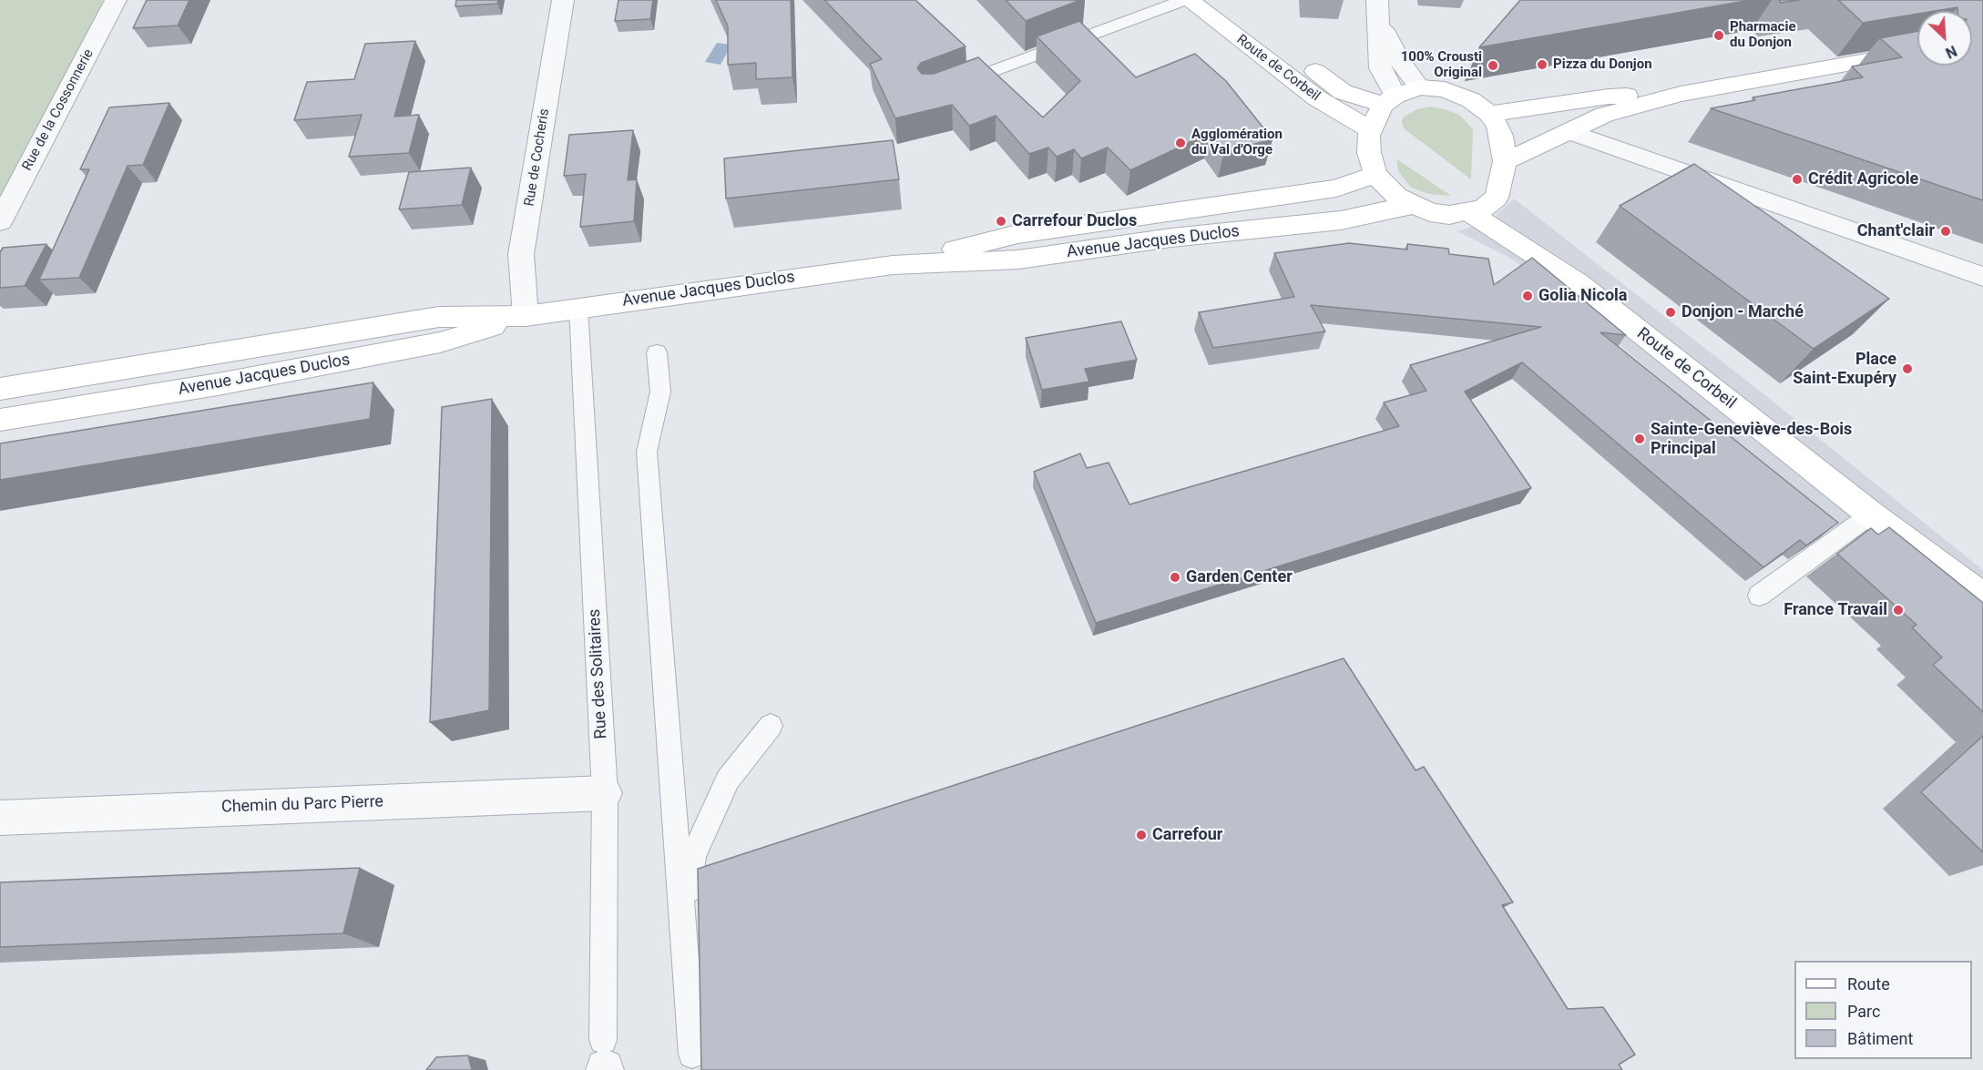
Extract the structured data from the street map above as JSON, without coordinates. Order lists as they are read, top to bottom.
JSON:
{
  "streets": {
    "main road": ["Route de Corbeil", "Avenue Jacques Duclos"],
    "street": ["Rue de la Cossonnerie", "Rue de Cocheris", "Chemin du Parc Pierre"],
    "lane": ["Rue des Solitaires"]
  },
  "crossings": [
    ["Route de Corbeil", "Avenue Jacques Duclos"],
    ["Rue de Cocheris", "Avenue Jacques Duclos"],
    ["Avenue Jacques Duclos", "Rue des Solitaires"],
    ["Rue des Solitaires", "Chemin du Parc Pierre"]
  ],
  "places": [
    "Pharmacie du Donjon",
    "Pizza du Donjon",
    "100% Crousti Original",
    "Agglomération du Val d'Orge",
    "Crédit Agricole",
    "Carrefour Duclos",
    "Chant'clair",
    "Golia Nicola",
    "Donjon - Marché",
    "Place Saint-Exupéry",
    "Sainte-Geneviève-des-Bois Principal",
    "Garden Center",
    "France Travail",
    "Carrefour"
  ],
  "legend": ["Route", "Parc", "Bâtiment"],
  "north": "bottom right"
}
